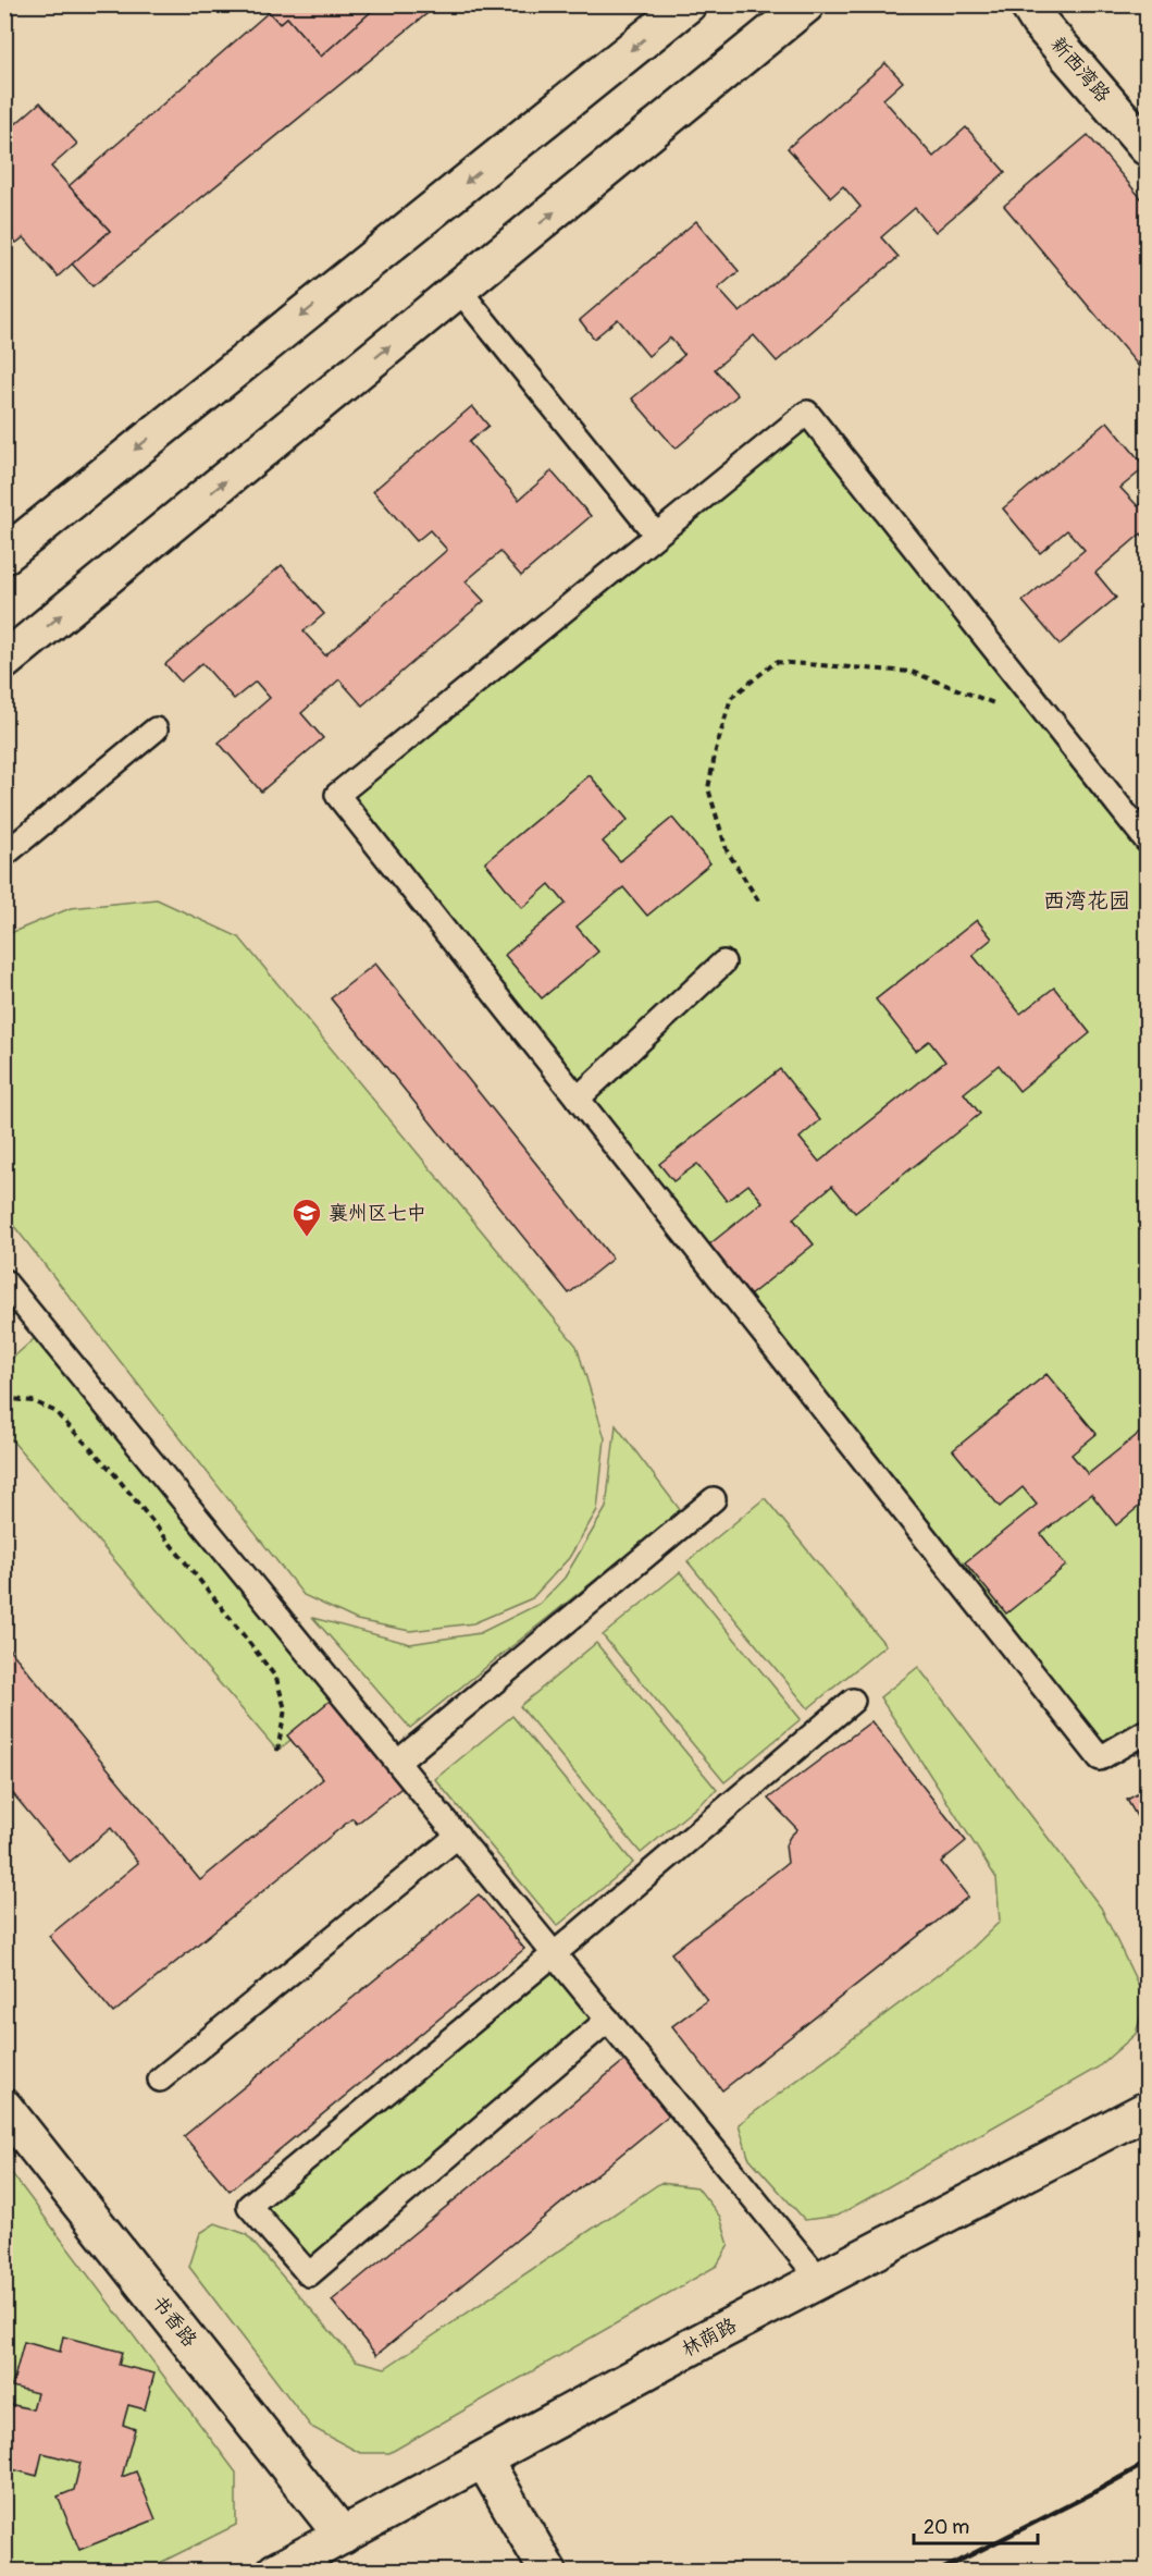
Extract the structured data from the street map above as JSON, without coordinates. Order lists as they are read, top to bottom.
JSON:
{
  "streets": {
    "main road": ["新西湾路", "书香路", "林荫路"]
  },
  "crossings": [
    ["书香路", "林荫路"]
  ],
  "districts": ["西湾花园"],
  "places": {
    "school or university": ["襄州区七中"]
  },
  "scale_bar": "20 m"
}
